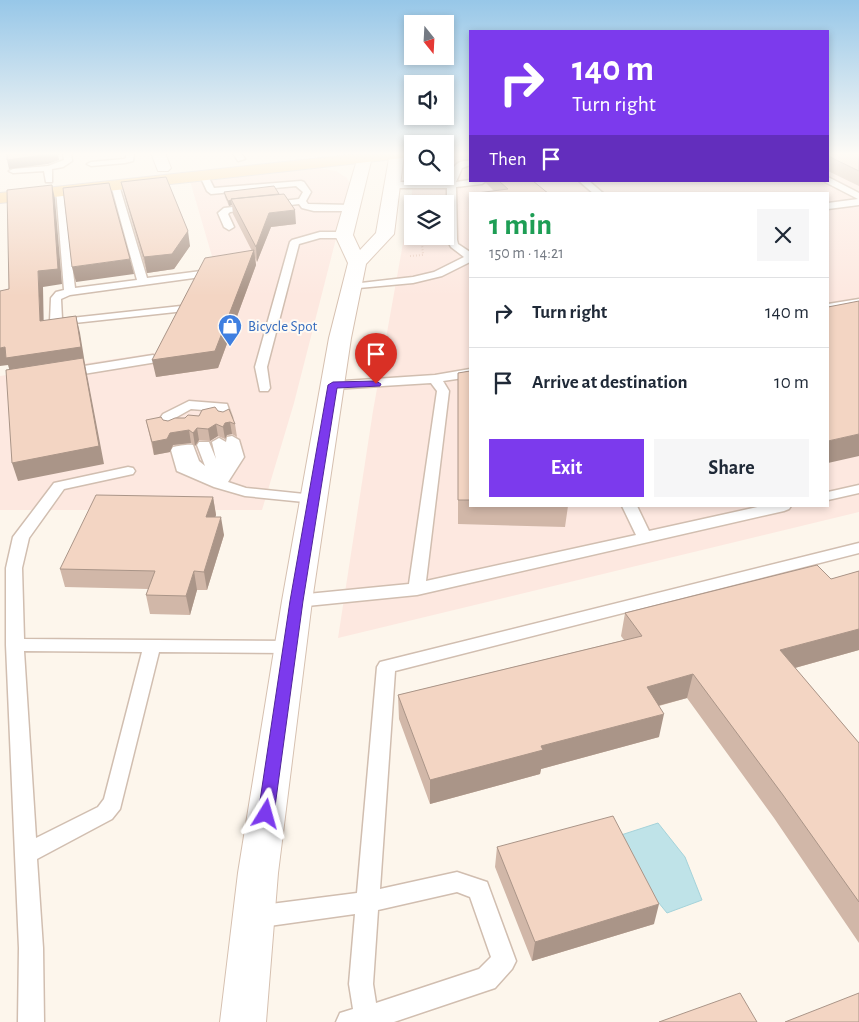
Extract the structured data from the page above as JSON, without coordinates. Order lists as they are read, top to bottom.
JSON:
{
  "places": {
    "shop": ["Bicycle Spot"]
  },
  "north": "bottom",
  "page": {
    "turn": ["140 m", "Turn right"],
    "then": "Then",
    "heading": ["1 min", "150 m · 14:21"],
    "list": [
      {
        "name": "Turn right",
        "value": "140 m"
      },
      {
        "name": "Arrive at destination",
        "value": "10 m"
      }
    ],
    "buttons": ["Exit", "Share"]
  }
}
